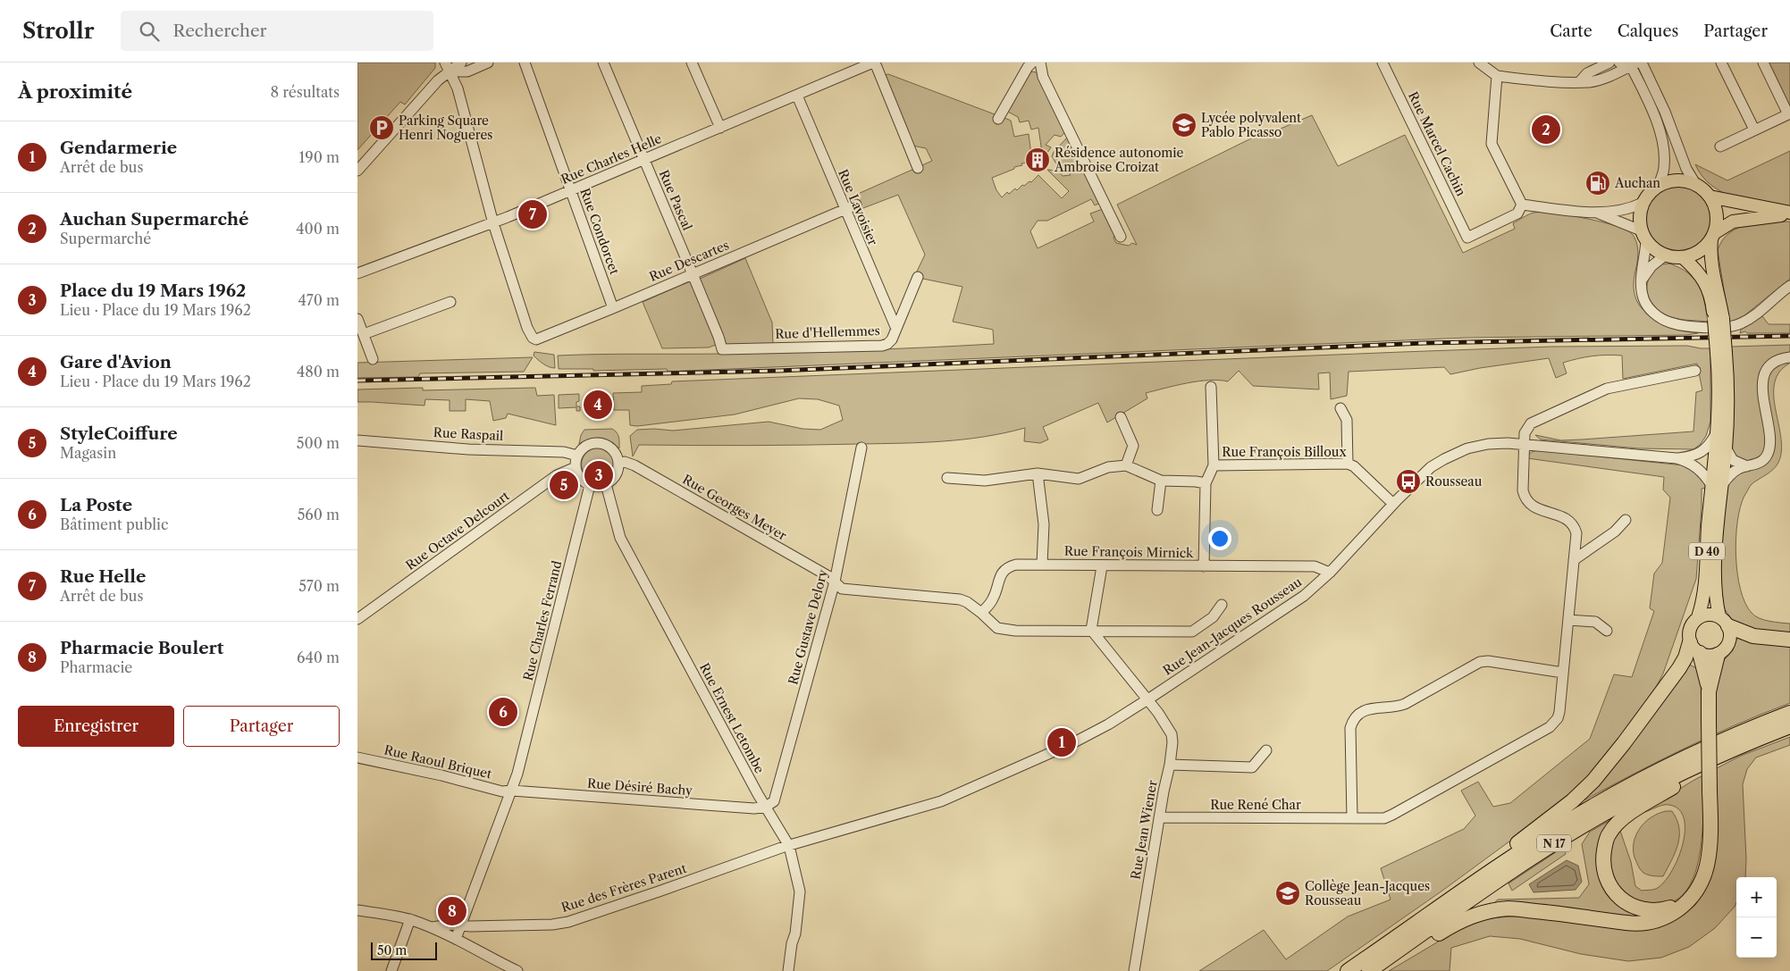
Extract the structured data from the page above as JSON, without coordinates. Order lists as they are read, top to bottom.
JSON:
{
  "streets": {
    "highway": ["N 17"],
    "main road": ["D 40"],
    "street": [
      "Rue Marcel Cachin",
      "Rue Charles Helle",
      "Rue Pascal",
      "Rue Lavoisier",
      "Rue Condorcet",
      "Rue Descartes",
      "Rue d'Hellemmes",
      "Rue Raspail",
      "Rue François Billoux",
      "Rue Georges Meyer",
      "Rue Octave Delcourt",
      "Rue François Mirnick",
      "Rue Charles Ferrand",
      "Rue Jean-Jacques Rousseau",
      "Rue Gustave Delory",
      "Rue Ernest Letombe",
      "Rue Raoul Briquet",
      "Rue Désiré Bachy",
      "Rue René Char",
      "Rue Jean Wiener",
      "Rue des Frères Parent"
    ]
  },
  "crossings": [
    ["Rue Charles Helle", "Rue Pascal"],
    ["Rue Charles Helle", "Rue Lavoisier"],
    ["Rue Charles Helle", "Rue Condorcet"],
    ["Rue Charles Helle", "Rue Descartes"],
    ["Rue Pascal", "Rue Descartes"],
    ["Rue Pascal", "Rue d'Hellemmes"],
    ["Rue Lavoisier", "Rue Descartes"],
    ["Rue Lavoisier", "Rue d'Hellemmes"],
    ["Rue Condorcet", "Rue Descartes"],
    ["Rue Raspail", "Rue Georges Meyer"],
    ["Rue Raspail", "Rue Octave Delcourt"],
    ["Rue Raspail", "Rue Charles Ferrand"],
    ["Rue Raspail", "Rue Ernest Letombe"],
    ["Rue François Billoux", "Rue Jean-Jacques Rousseau"],
    ["Rue Georges Meyer", "Rue Octave Delcourt"],
    ["Rue Georges Meyer", "Rue François Mirnick"],
    ["Rue Georges Meyer", "Rue Charles Ferrand"],
    ["Rue Georges Meyer", "Rue Gustave Delory"],
    ["Rue Georges Meyer", "Rue Ernest Letombe"],
    ["Rue Georges Meyer", "Rue Jean Wiener"],
    ["Rue Octave Delcourt", "Rue Charles Ferrand"],
    ["Rue Octave Delcourt", "Rue Ernest Letombe"],
    ["Rue François Mirnick", "Rue Jean-Jacques Rousseau"],
    ["Rue Charles Ferrand", "Rue Ernest Letombe"],
    ["Rue Charles Ferrand", "Rue Raoul Briquet"],
    ["Rue Charles Ferrand", "Rue Désiré Bachy"],
    ["Rue Charles Ferrand", "Rue des Frères Parent"],
    ["Rue Jean-Jacques Rousseau", "Rue Ernest Letombe"],
    ["Rue Jean-Jacques Rousseau", "Rue René Char"],
    ["Rue Jean-Jacques Rousseau", "Rue Jean Wiener"],
    ["Rue Jean-Jacques Rousseau", "Rue des Frères Parent"],
    ["Rue Gustave Delory", "Rue Ernest Letombe"],
    ["Rue Gustave Delory", "Rue Désiré Bachy"],
    ["Rue Ernest Letombe", "Rue Désiré Bachy"],
    ["Rue Ernest Letombe", "Rue des Frères Parent"],
    ["Rue Raoul Briquet", "Rue Désiré Bachy"],
    ["Rue René Char", "Rue Jean Wiener"]
  ],
  "places": {
    "school or university": ["Lycée polyvalent Pablo Picasso", "Collège Jean-Jacques Rousseau"],
    "parking": ["Parking Square Henri Nogueres"],
    "building": ["Résidence autonomie Ambroise Croizat"],
    "fuel station": ["Auchan"],
    "bus stop": ["Rousseau"]
  },
  "scale_bar": "50 m",
  "page": {
    "header": "Strollr",
    "search": "Rechercher",
    "nav": ["Carte", "Calques", "Partager"],
    "heading": ["À proximité", "8 résultats"],
    "pins": [
      "2",
      "7",
      "4",
      "3",
      "5",
      "6",
      "1",
      "8"
    ],
    "list": [
      {
        "mark": "1",
        "name": "Gendarmerie",
        "note": "Arrêt de bus",
        "value": "190 m"
      },
      {
        "mark": "2",
        "name": "Auchan Supermarché",
        "note": "Supermarché",
        "value": "400 m"
      },
      {
        "mark": "3",
        "name": "Place du 19 Mars 1962",
        "note": "Lieu · Place du 19 Mars 1962",
        "value": "470 m"
      },
      {
        "mark": "4",
        "name": "Gare d'Avion",
        "note": "Lieu · Place du 19 Mars 1962",
        "value": "480 m"
      },
      {
        "mark": "5",
        "name": "StyleCoiffure",
        "note": "Magasin",
        "value": "500 m"
      },
      {
        "mark": "6",
        "name": "La Poste",
        "note": "Bâtiment public",
        "value": "560 m"
      },
      {
        "mark": "7",
        "name": "Rue Helle",
        "note": "Arrêt de bus",
        "value": "570 m"
      },
      {
        "mark": "8",
        "name": "Pharmacie Boulert",
        "note": "Pharmacie",
        "value": "640 m"
      }
    ],
    "buttons": ["Enregistrer", "Partager"],
    "map_buttons": ["+", "−"],
    "scale": "50 m"
  }
}
